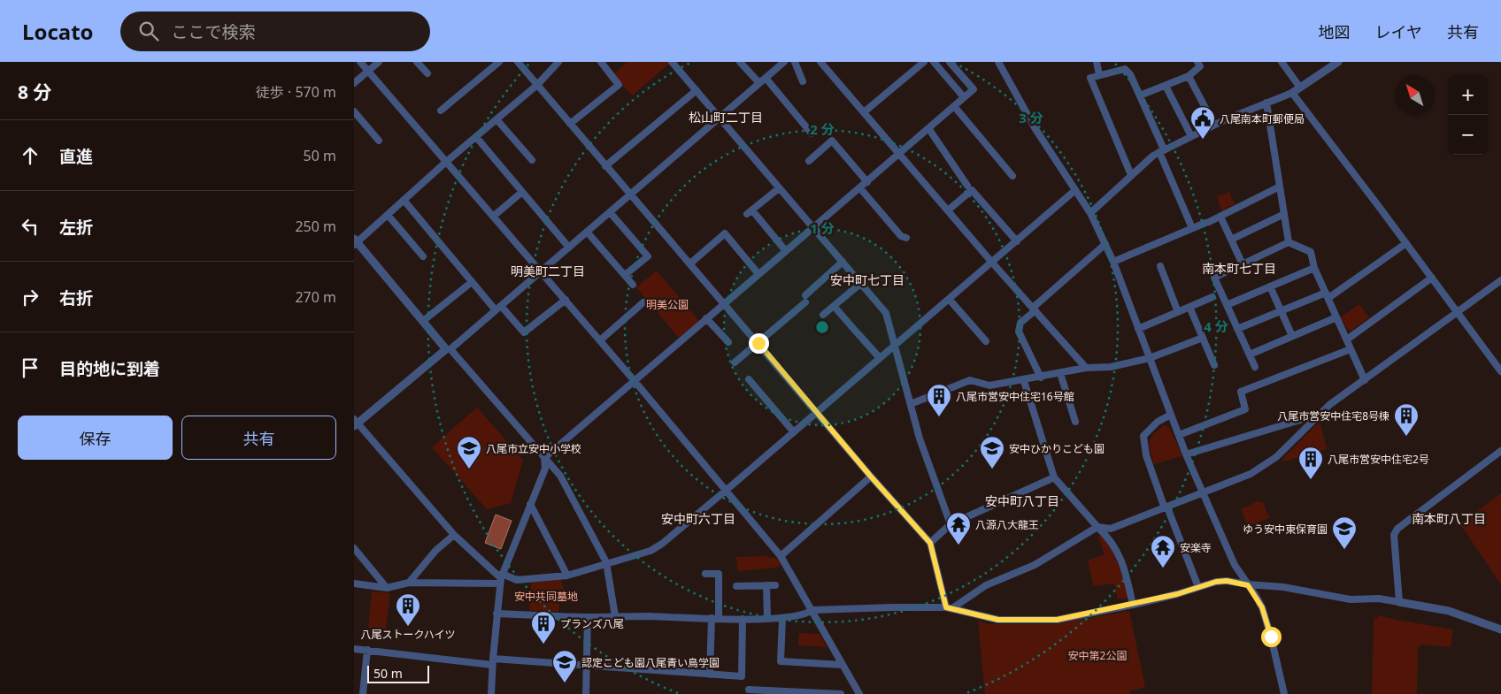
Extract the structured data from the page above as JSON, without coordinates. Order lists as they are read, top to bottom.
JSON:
{
  "districts": [
    "松山町二丁目",
    "南本町七丁目",
    "明美町二丁目",
    "安中町七丁目",
    "安中町八丁目",
    "安中町六丁目",
    "南本町八丁目"
  ],
  "parks": ["明美公園", "安中共同墓地", "安中第2公園"],
  "places": {
    "public building": ["八尾南本町郵便局"],
    "building": [
      "八尾市営安中住宅16号館",
      "八尾市営安中住宅8号棟",
      "八尾市営安中住宅2号",
      "八尾ストークハイツ",
      "プランズ八尾"
    ],
    "school or university": [
      "八尾市立安中小学校",
      "安中ひかりこども園",
      "ゆう安中東保育園",
      "認定こども園八尾青い鳥学園"
    ],
    "temple": ["八源八大龍王", "安楽寺"]
  },
  "scale_bar": "50 m",
  "north": "top left",
  "page": {
    "header": "Locato",
    "search": "ここで検索",
    "nav": ["地図", "レイヤ", "共有"],
    "heading": ["8 分", "徒歩 · 570 m"],
    "map_buttons": ["+", "−"],
    "list": [
      ["直進", "50 m"],
      ["左折", "250 m"],
      ["右折", "270 m"],
      "目的地に到着"
    ],
    "buttons": ["保存", "共有"],
    "scale": "50 m"
  },
  "rings": [
    "3 分",
    "2 分",
    "1 分",
    "4 分"
  ]
}
